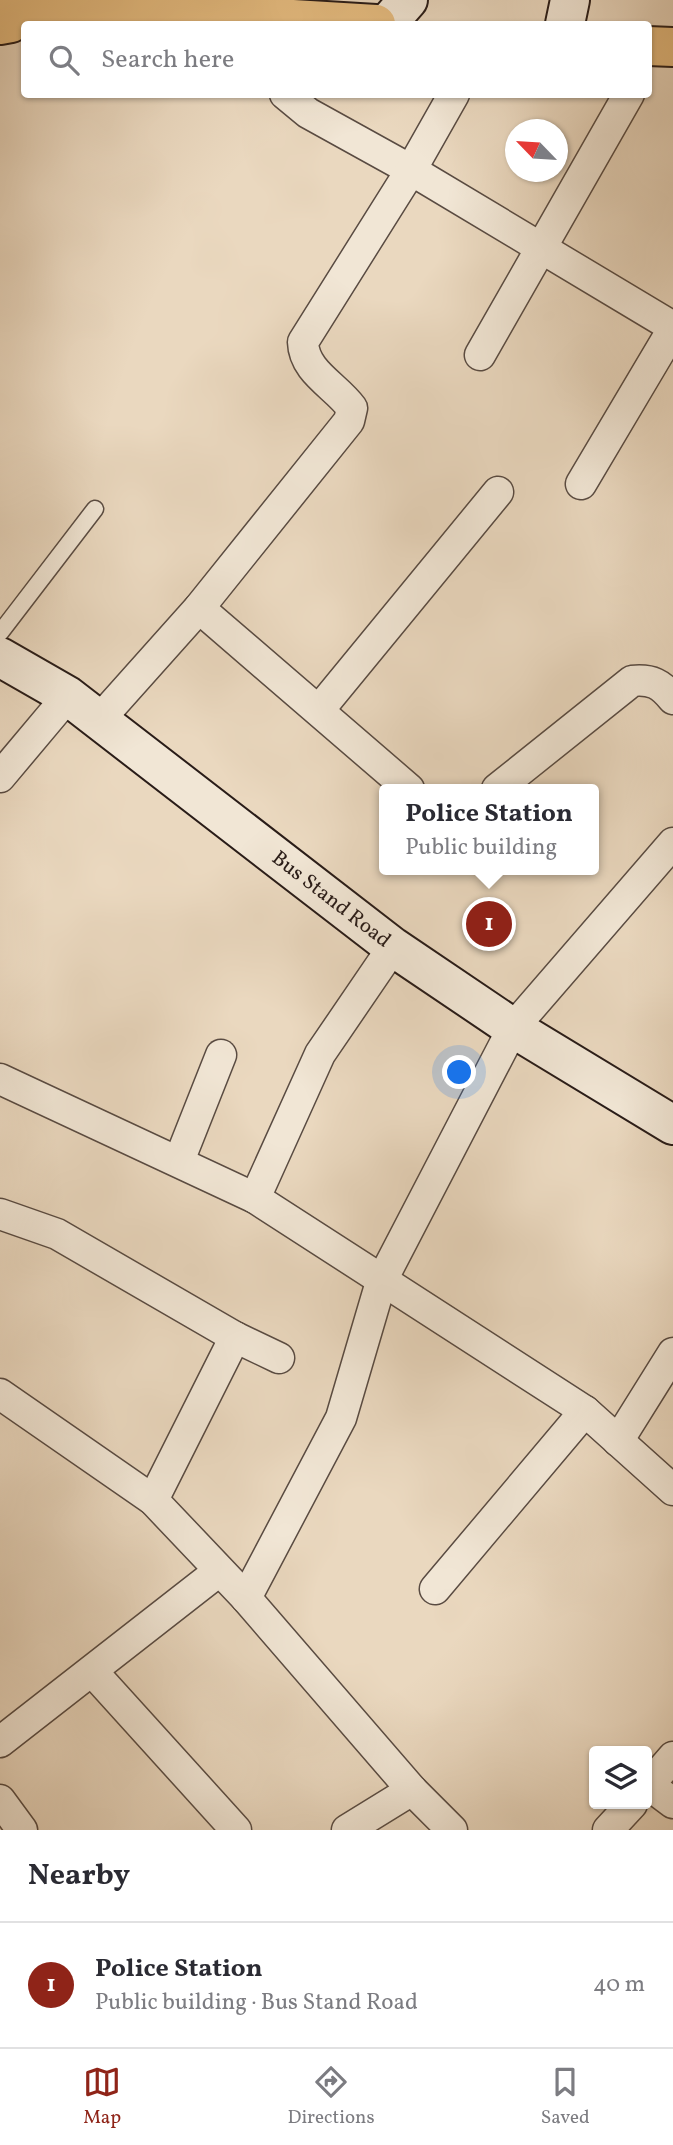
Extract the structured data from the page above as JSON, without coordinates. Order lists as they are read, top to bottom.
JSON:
{
  "streets": {
    "main road": ["Bus Stand Road"]
  },
  "north": "top left",
  "page": {
    "search": "Search here",
    "popup": ["Police Station", "Public building"],
    "pins": "1",
    "heading": "Nearby",
    "list": [
      {
        "mark": "1",
        "name": "Police Station",
        "note": "Public building · Bus Stand Road",
        "value": "40 m"
      }
    ],
    "nav": ["Map", "Directions", "Saved"]
  }
}
